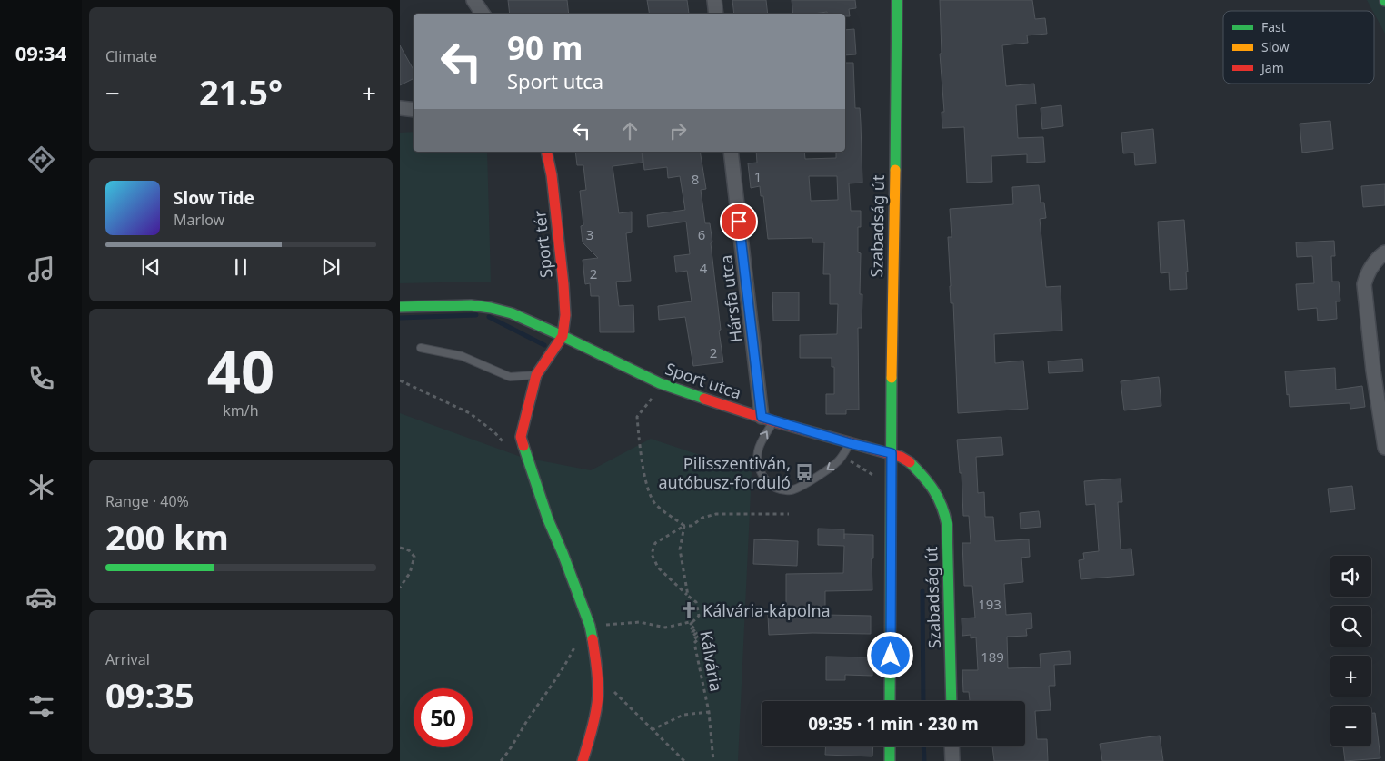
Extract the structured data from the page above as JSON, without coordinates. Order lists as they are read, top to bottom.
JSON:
{
  "streets": {
    "street": [
      "Szabadság út",
      "Sport tér",
      "Hársfa utca",
      "Sport utca"
    ],
    "path": ["Kálvária"]
  },
  "crossings": [
    ["Szabadság út", "Sport utca"],
    ["Sport tér", "Sport utca"],
    ["Hársfa utca", "Sport utca"]
  ],
  "places": {
    "bus stop": ["Pilisszentiván, autóbusz-forduló"],
    "church": ["Kálvária-kápolna"]
  },
  "house_numbers": [
    "1",
    "8",
    "3",
    "6",
    "4",
    "2",
    "2",
    "193",
    "189"
  ],
  "legend": ["Fast", "Slow", "Jam"],
  "page": {
    "tabs": "09:34",
    "tile": [
      "Climate",
      ["40", "km/h"],
      ["Range · 40%", "200 km"],
      ["Arrival", "09:35"]
    ],
    "turn": ["90 m", "Sport utca"],
    "heat": ["−", "21.5°", "+"],
    "song": ["Slow Tide", "Marlow"],
    "map_buttons": ["+", "−"],
    "limit": "50",
    "trip": "09:35 · 1 min · 230 m"
  }
}
